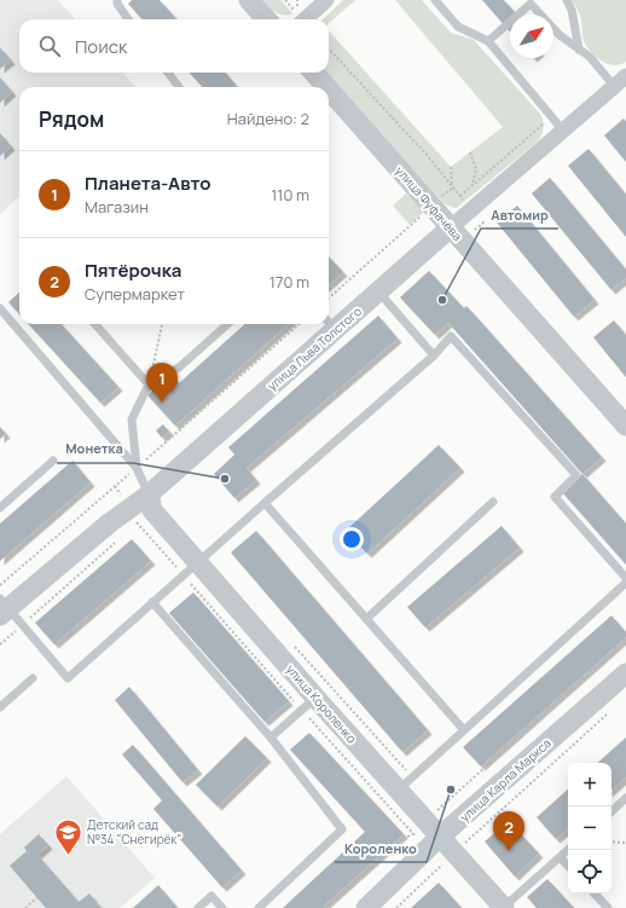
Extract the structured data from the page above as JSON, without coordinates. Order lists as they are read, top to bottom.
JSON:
{
  "streets": {
    "street": [
      "улица Фуфачёва",
      "улица Льва Толстого",
      "улица Короленко",
      "улица Карла Маркса"
    ]
  },
  "crossings": [
    ["улица Фуфачёва", "улица Льва Толстого"],
    ["улица Льва Толстого", "улица Короленко"],
    ["улица Короленко", "улица Карла Маркса"]
  ],
  "places": {
    "other": ["Автомир", "Монетка", "Короленко"],
    "school or university": ["Детский сад №34 \"Снегирёк\""]
  },
  "north": "top right",
  "page": {
    "search": "Поиск",
    "heading": ["Рядом", "Найдено: 2"],
    "list": [
      {
        "mark": "1",
        "name": "Планета-Авто",
        "note": "Магазин",
        "value": "110 m"
      },
      {
        "mark": "2",
        "name": "Пятёрочка",
        "note": "Супермаркет",
        "value": "170 m"
      }
    ],
    "pins": ["1", "2"],
    "map_buttons": ["+", "−"]
  }
}
